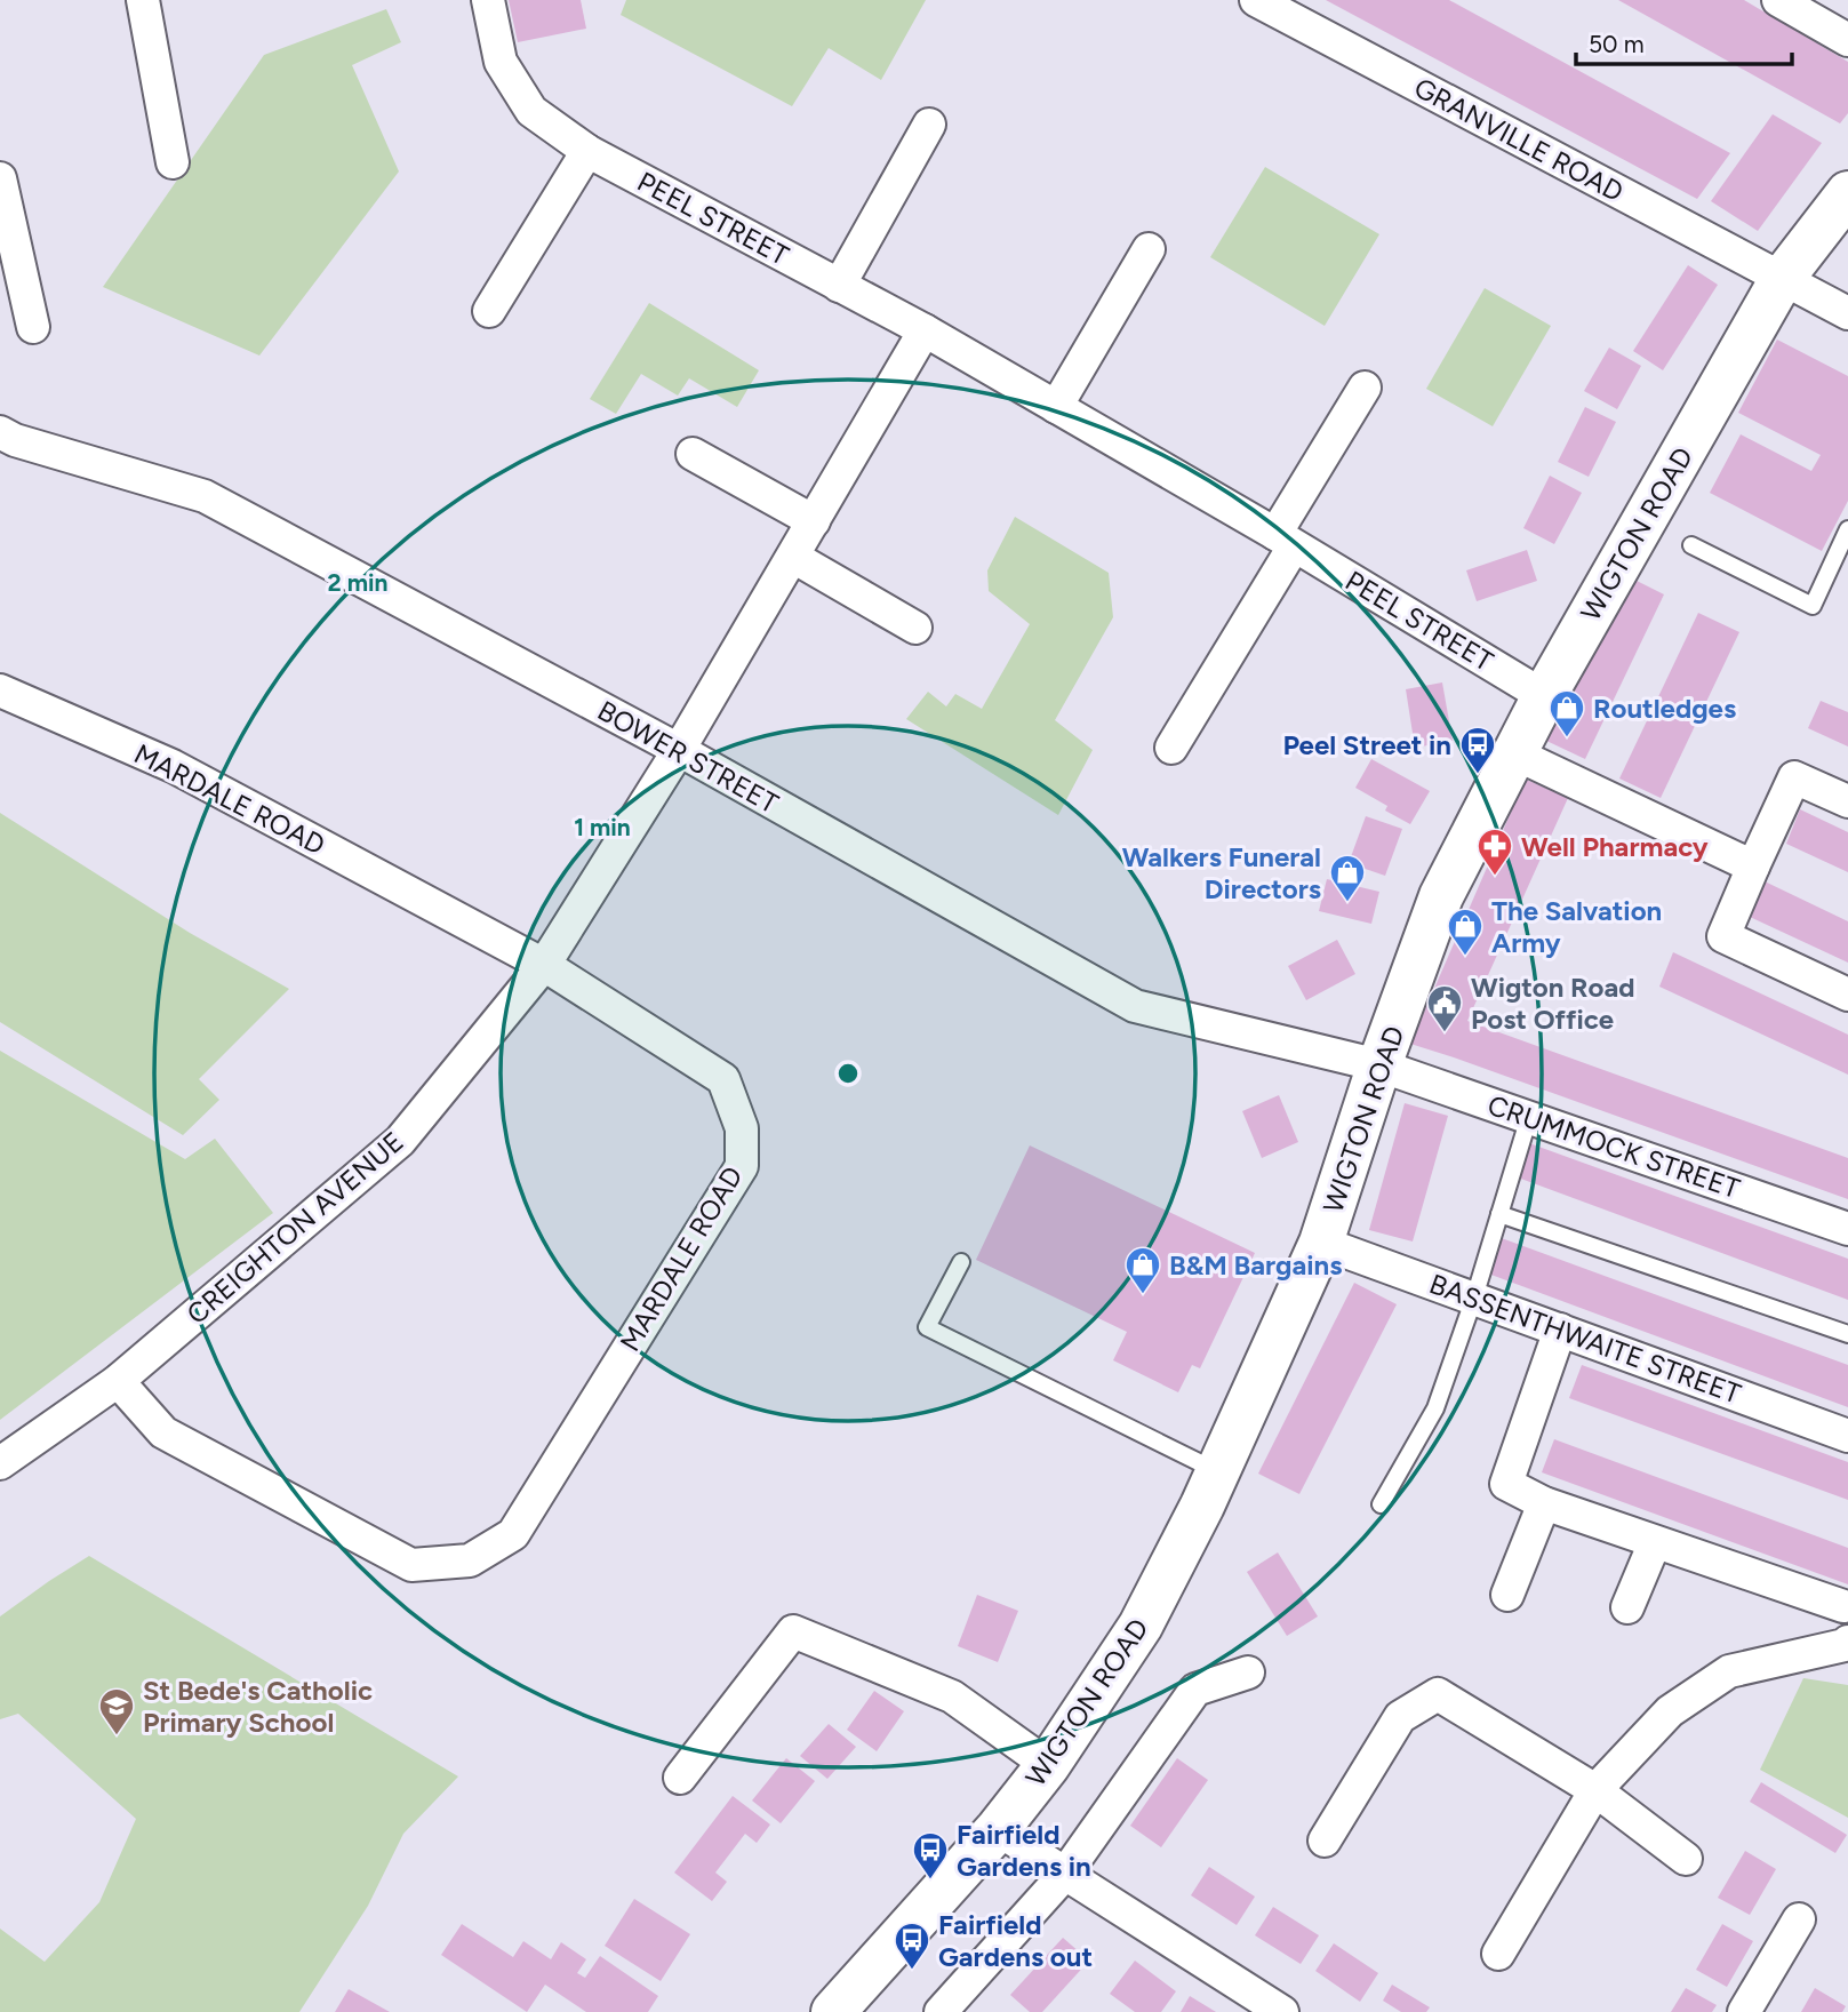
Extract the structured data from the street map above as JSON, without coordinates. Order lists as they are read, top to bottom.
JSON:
{
  "streets": {
    "main road": ["WIGTON ROAD"],
    "street": [
      "GRANVILLE ROAD",
      "PEEL STREET",
      "BOWER STREET",
      "MARDALE ROAD",
      "CRUMMOCK STREET",
      "CREIGHTON AVENUE",
      "BASSENTHWAITE STREET"
    ]
  },
  "crossings": [
    ["GRANVILLE ROAD", "WIGTON ROAD"],
    ["PEEL STREET", "WIGTON ROAD"],
    ["PEEL STREET", "CREIGHTON AVENUE"],
    ["WIGTON ROAD", "BOWER STREET"],
    ["WIGTON ROAD", "CRUMMOCK STREET"],
    ["WIGTON ROAD", "BASSENTHWAITE STREET"],
    ["BOWER STREET", "CRUMMOCK STREET"],
    ["BOWER STREET", "CREIGHTON AVENUE"],
    ["MARDALE ROAD", "CREIGHTON AVENUE"]
  ],
  "places": {
    "shop": [
      "Routledges",
      "Walkers Funeral Directors",
      "The Salvation Army",
      "B&M Bargains"
    ],
    "bus stop": ["Peel Street in", "Fairfield Gardens in", "Fairfield Gardens out"],
    "pharmacy": ["Well Pharmacy"],
    "public building": ["Wigton Road Post Office"],
    "school or university": ["St Bede's Catholic Primary School"]
  },
  "scale_bar": "50 m",
  "rings": ["2 min", "1 min"]
}
